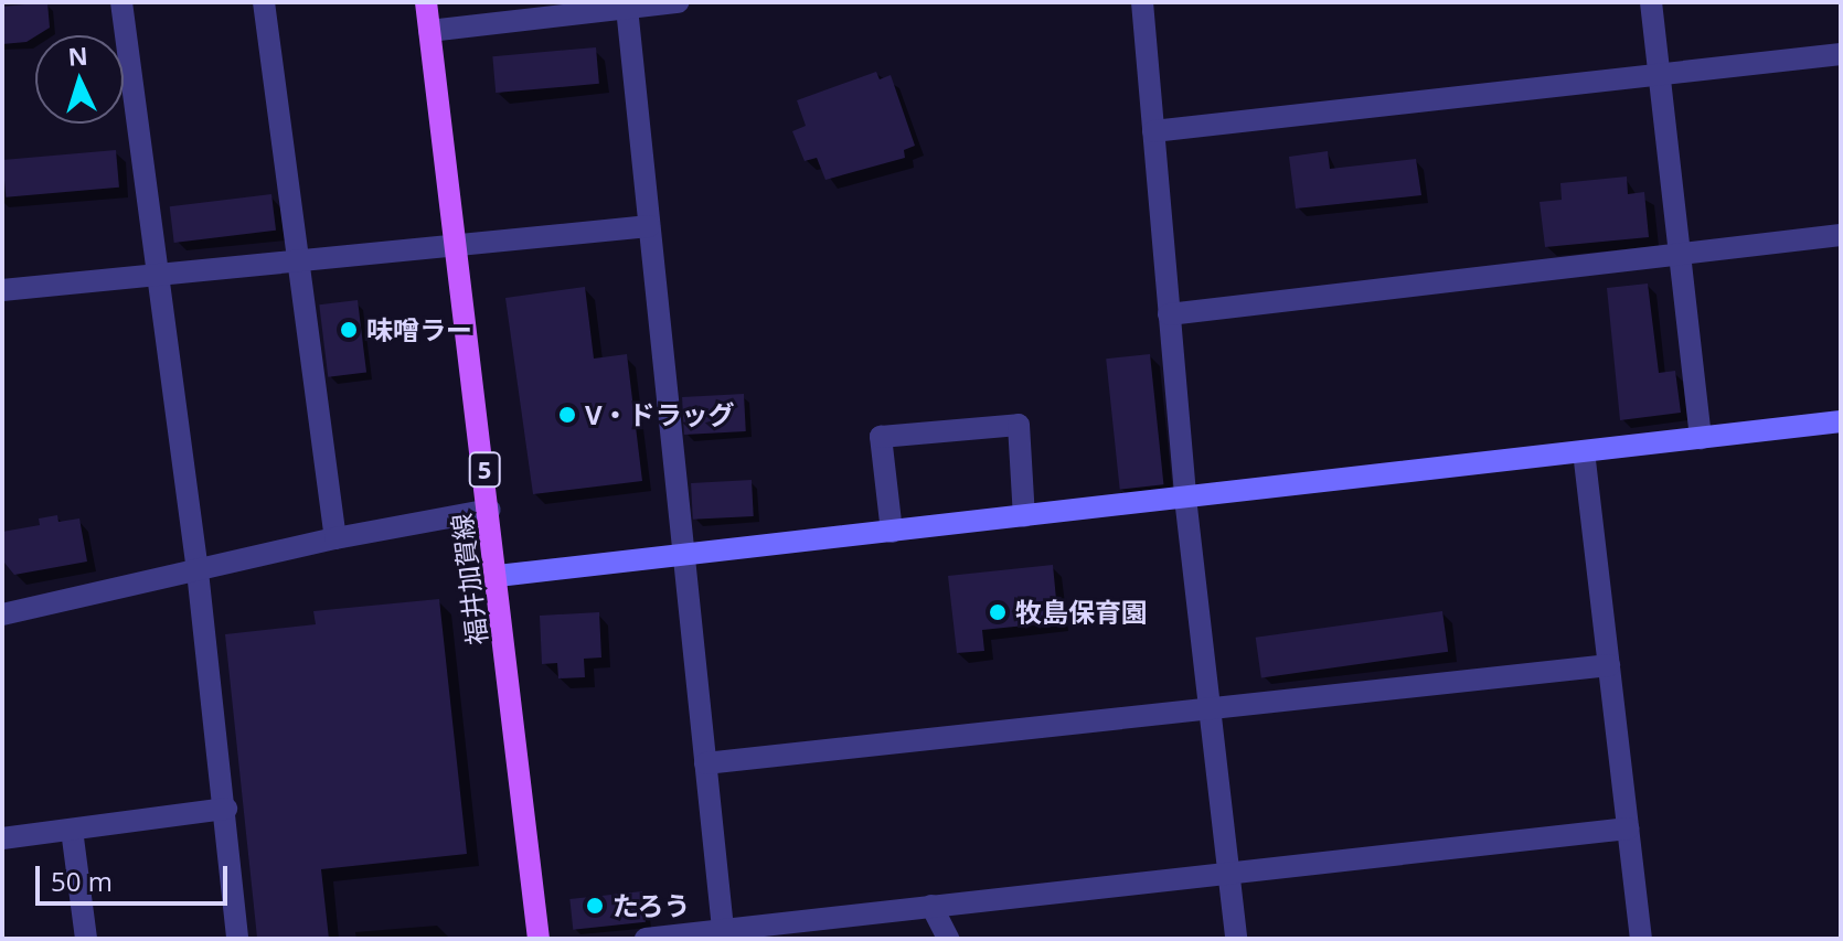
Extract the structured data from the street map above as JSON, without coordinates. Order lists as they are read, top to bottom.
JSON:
{
  "streets": {
    "main road": ["5", "福井加賀線"]
  },
  "places": [
    "味噌ラー",
    "V・ドラッグ",
    "牧島保育園",
    "たろう"
  ],
  "scale_bar": "50 m",
  "north": "top"
}
